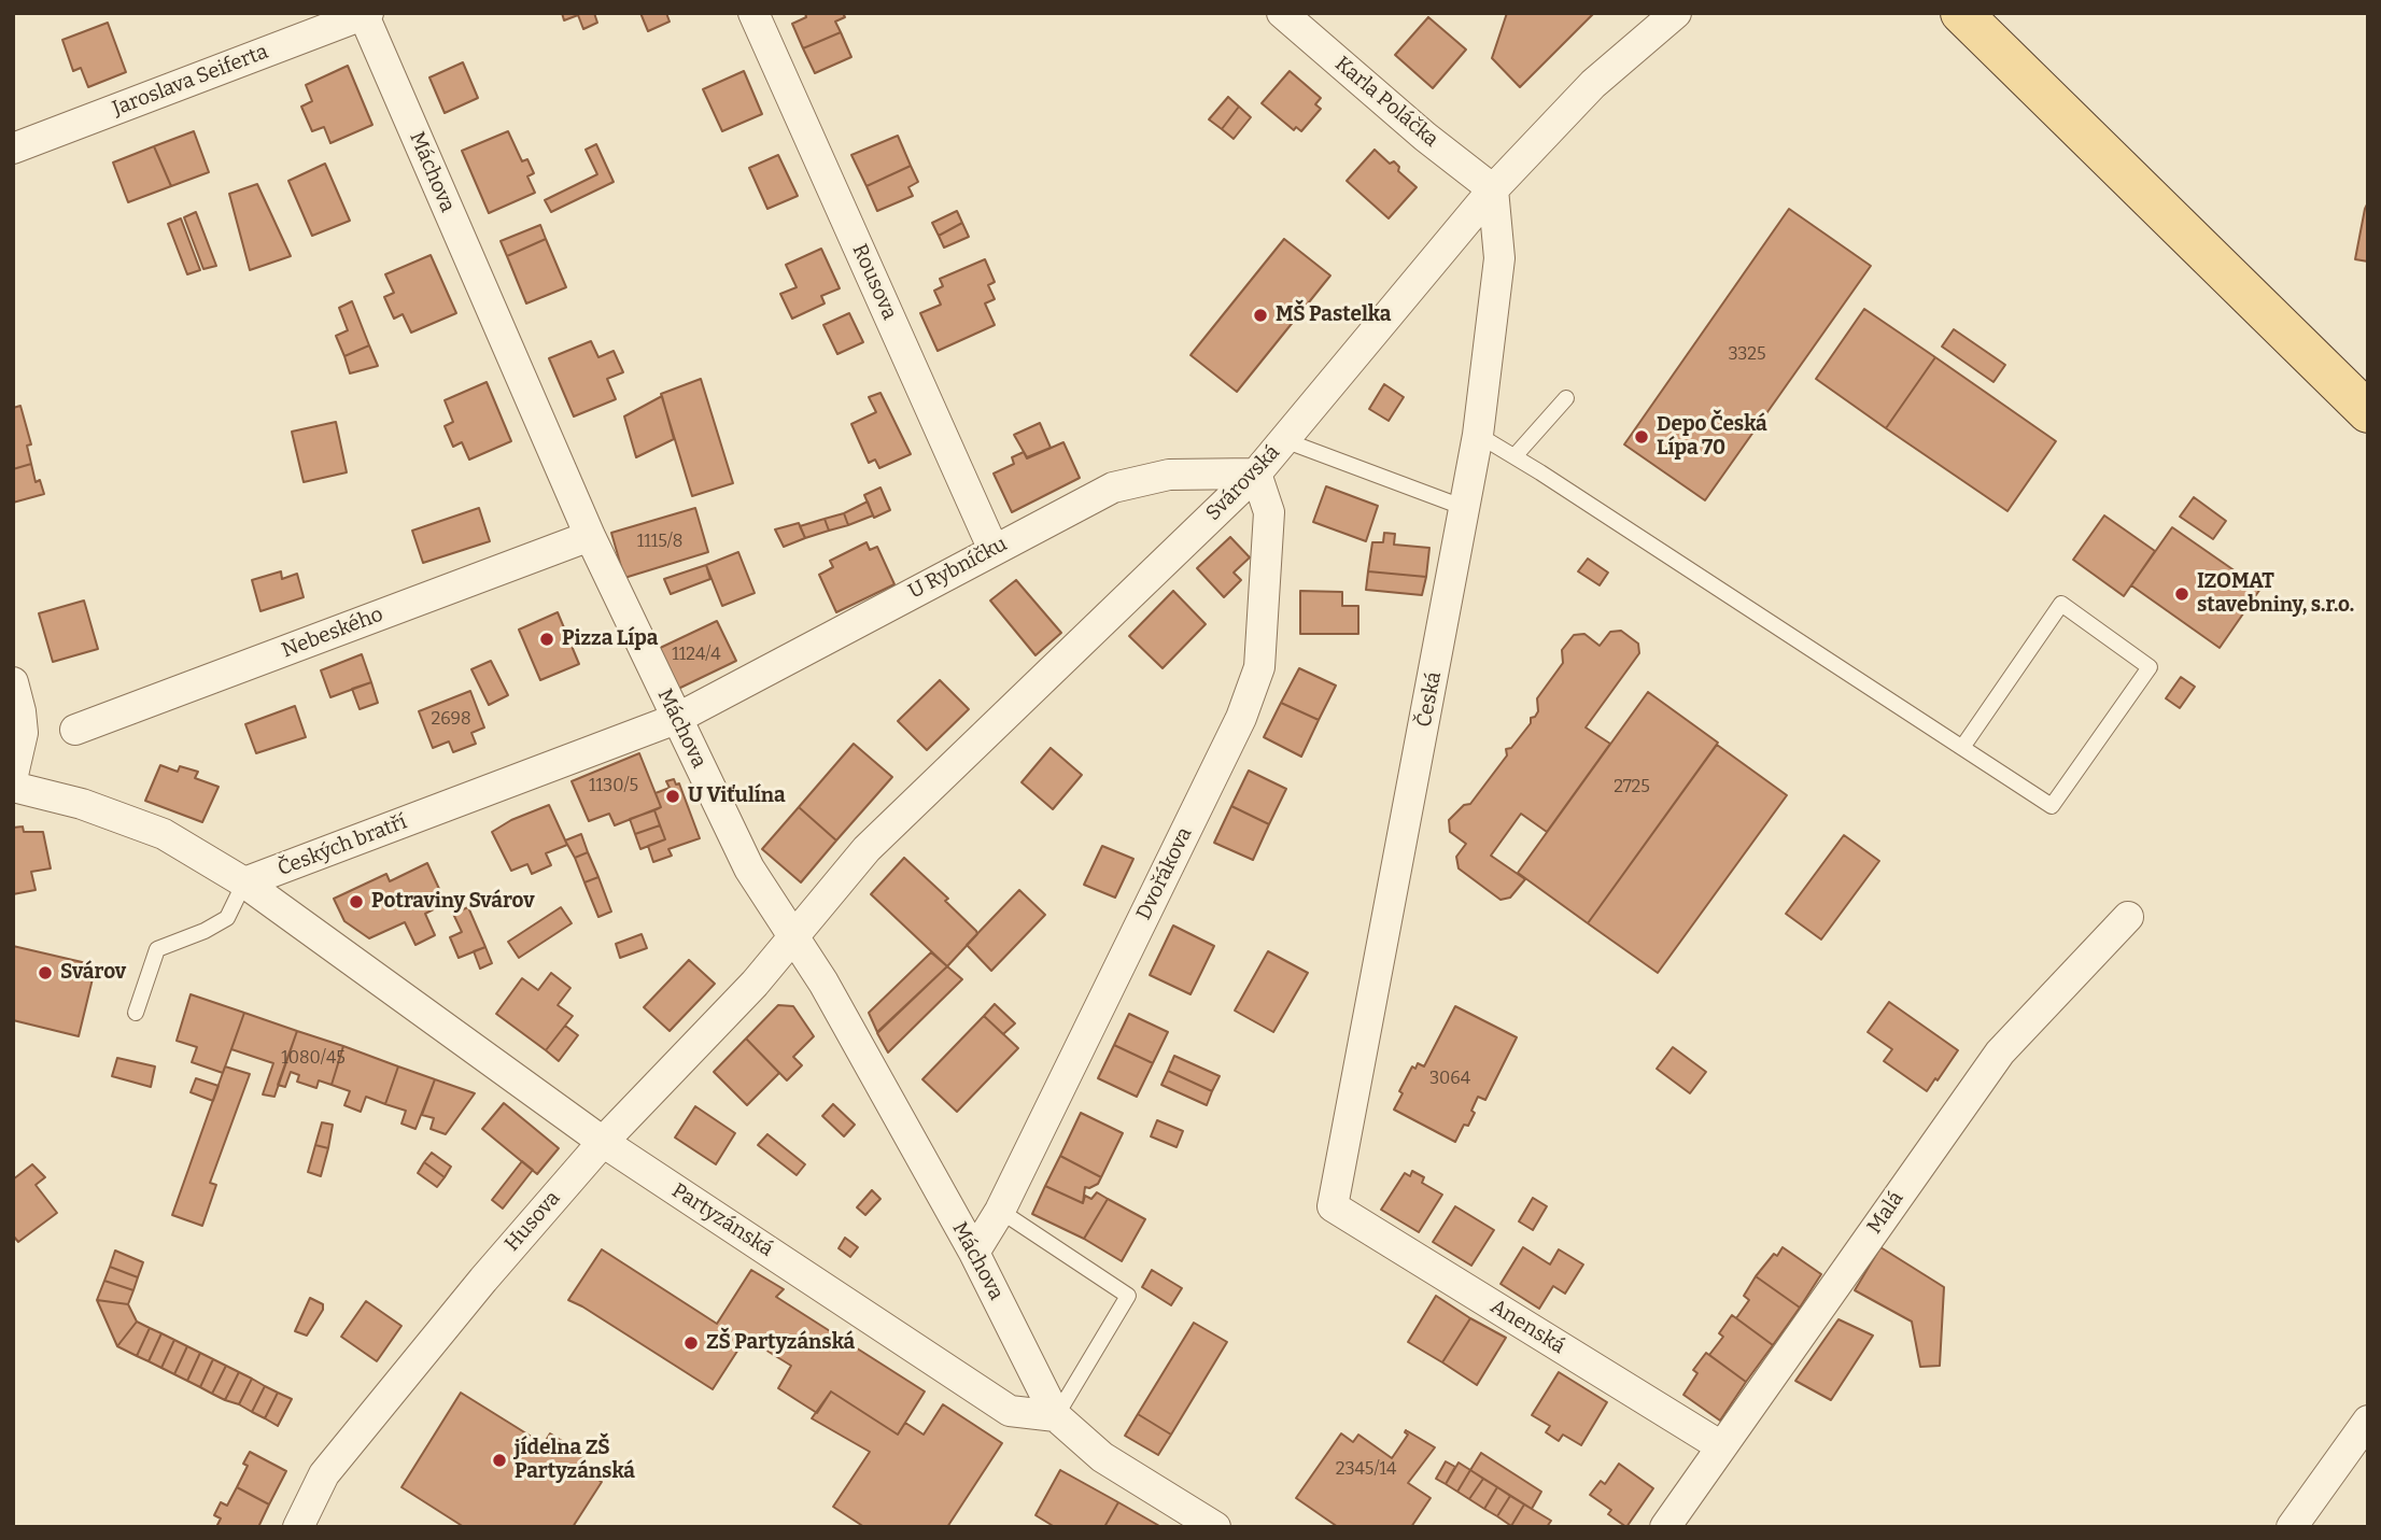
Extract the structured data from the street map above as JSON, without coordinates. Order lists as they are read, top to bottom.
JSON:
{
  "streets": {
    "street": [
      "Jaroslava Seiferta",
      "Karla Poláčka",
      "Máchova",
      "Rousova",
      "Svárovská",
      "U Rybníčku",
      "Nebeského",
      "Česká",
      "Českých bratří",
      "Dvořákova",
      "Malá",
      "Partyzánská",
      "Husova",
      "Anenská"
    ]
  },
  "crossings": [
    ["Jaroslava Seiferta", "Máchova"],
    ["Karla Poláčka", "Svárovská"],
    ["Karla Poláčka", "Česká"],
    ["Máchova", "Svárovská"],
    ["Máchova", "U Rybníčku"],
    ["Máchova", "Nebeského"],
    ["Máchova", "Českých bratří"],
    ["Máchova", "Dvořákova"],
    ["Máchova", "Partyzánská"],
    ["Máchova", "Husova"],
    ["Rousova", "U Rybníčku"],
    ["Svárovská", "U Rybníčku"],
    ["Svárovská", "Česká"],
    ["Svárovská", "Dvořákova"],
    ["Svárovská", "Husova"],
    ["U Rybníčku", "Českých bratří"],
    ["U Rybníčku", "Dvořákova"],
    ["Česká", "Anenská"],
    ["Českých bratří", "Partyzánská"],
    ["Malá", "Anenská"],
    ["Partyzánská", "Husova"]
  ],
  "places": [
    "MŠ Pastelka",
    "Depo Česká Lípa 70",
    "IZOMAT stavebniny, s.r.o.",
    "Pizza Lípa",
    "U Viťulína",
    "Potraviny Svárov",
    "Svárov",
    "ZŠ Partyzánská",
    "jídelna ZŠ Partyzánská"
  ],
  "house_numbers": [
    "3325",
    "1115/8",
    "1124/4",
    "2698",
    "1130/5",
    "2725",
    "1080/45",
    "3064",
    "2345/14"
  ]
}
